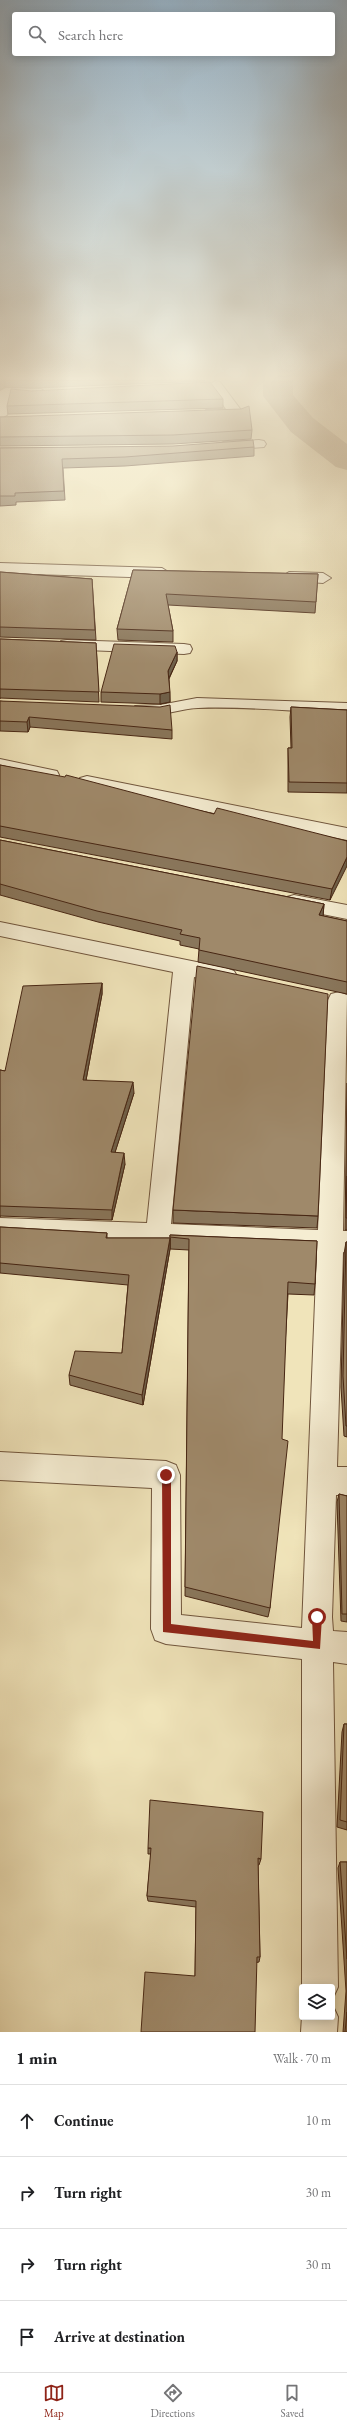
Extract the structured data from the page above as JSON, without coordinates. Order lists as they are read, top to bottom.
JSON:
{
  "page": {
    "search": "Search here",
    "heading": ["1 min", "Walk · 70 m"],
    "list": [
      ["Continue", "10 m"],
      ["Turn right", "30 m"],
      ["Turn right", "30 m"],
      "Arrive at destination"
    ],
    "nav": ["Map", "Directions", "Saved"]
  }
}
